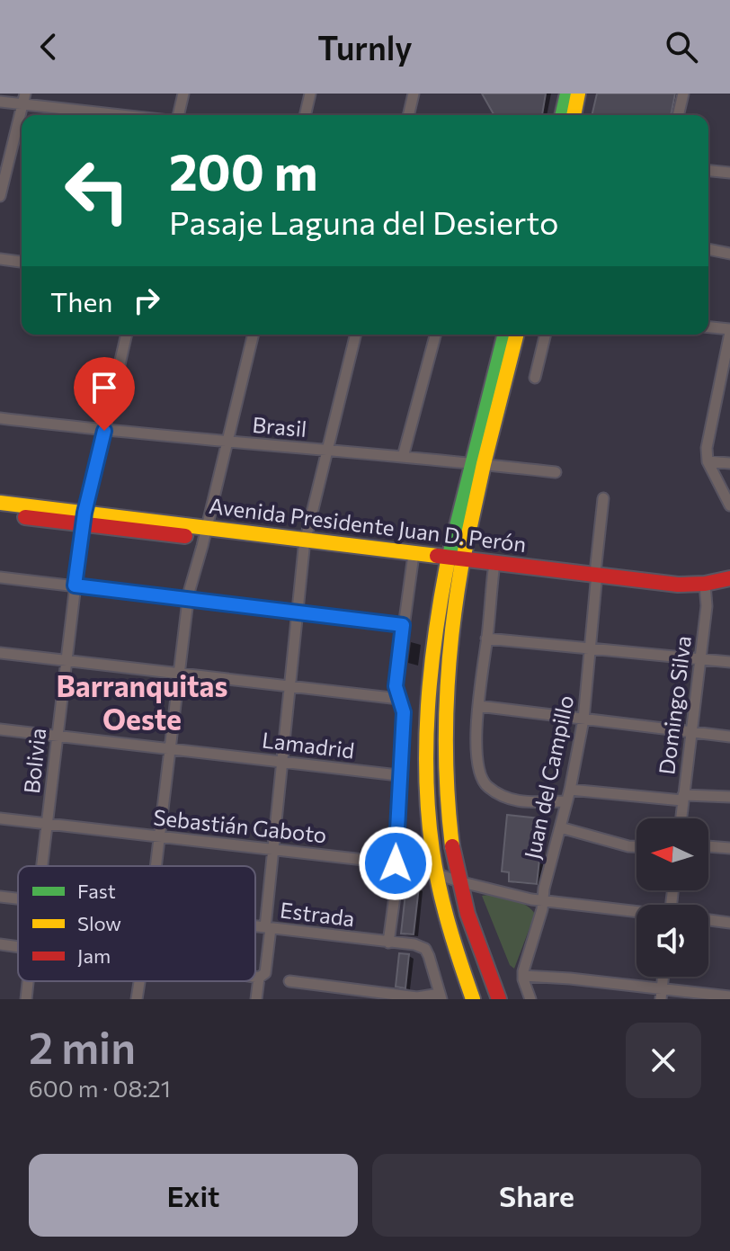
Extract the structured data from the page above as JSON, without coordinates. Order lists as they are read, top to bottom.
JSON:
{
  "streets": {
    "main road": ["Avenida Presidente Juan D. Perón"],
    "street": [
      "Brasil",
      "Domingo Silva",
      "Lamadrid",
      "Bolivia",
      "Juan del Campillo",
      "Sebastián Gaboto",
      "Estrada"
    ]
  },
  "crossings": [
    ["Brasil", "Bolivia"],
    ["Avenida Presidente Juan D. Perón", "Domingo Silva"],
    ["Avenida Presidente Juan D. Perón", "Bolivia"],
    ["Avenida Presidente Juan D. Perón", "Juan del Campillo"],
    ["Lamadrid", "Bolivia"],
    ["Bolivia", "Sebastián Gaboto"],
    ["Juan del Campillo", "Sebastián Gaboto"]
  ],
  "districts": ["Barranquitas Oeste"],
  "legend": ["Fast", "Slow", "Jam"],
  "north": "left",
  "page": {
    "header": "Turnly",
    "turn": ["200 m", "Pasaje Laguna del Desierto"],
    "then": "Then",
    "heading": ["2 min", "600 m · 08:21"],
    "buttons": ["Exit", "Share"]
  }
}
